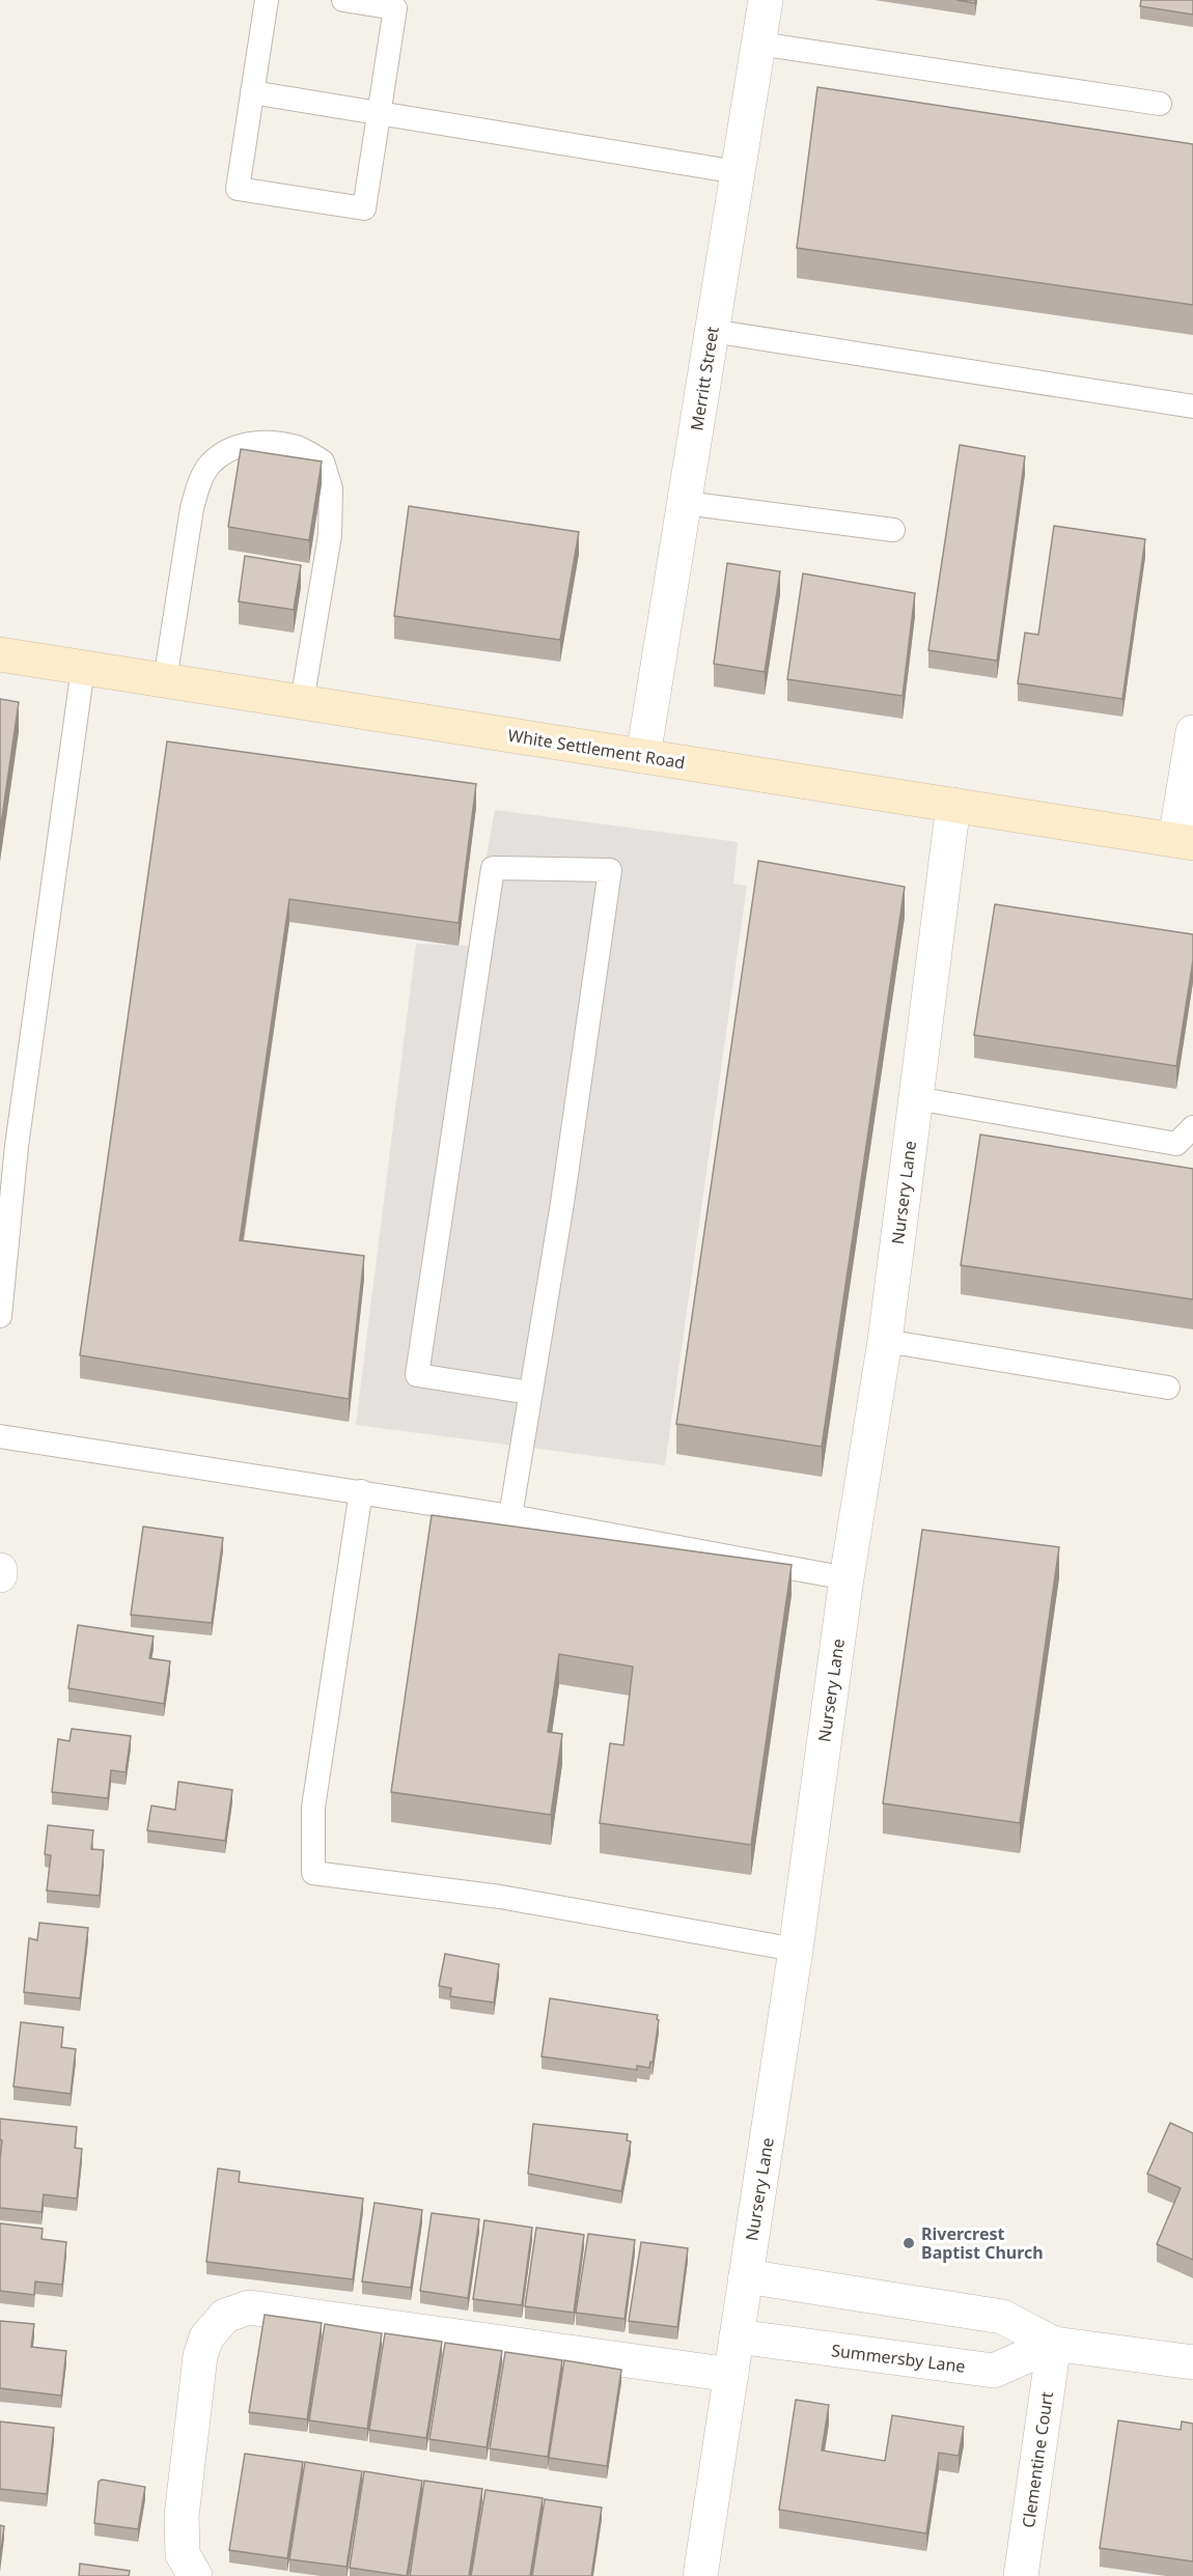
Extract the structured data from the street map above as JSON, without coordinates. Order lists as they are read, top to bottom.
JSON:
{
  "streets": {
    "main road": ["White Settlement Road"],
    "street": [
      "Merritt Street",
      "Nursery Lane",
      "Summersby Lane",
      "Clementine Court"
    ]
  },
  "crossings": [
    ["Merritt Street", "White Settlement Road"],
    ["White Settlement Road", "Nursery Lane"],
    ["Nursery Lane", "Summersby Lane"],
    ["Summersby Lane", "Clementine Court"]
  ],
  "places": ["Rivercrest Baptist Church"]
}
